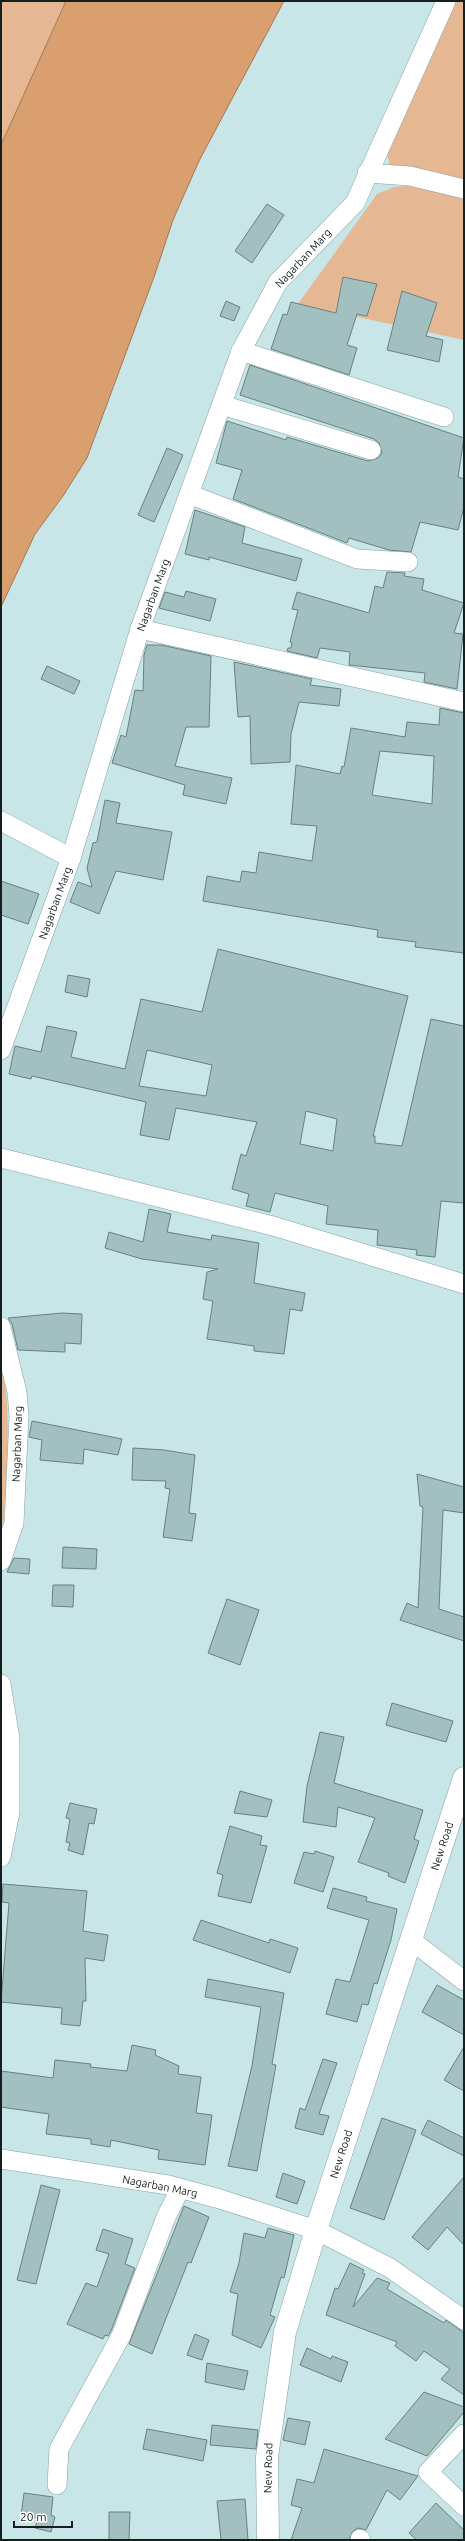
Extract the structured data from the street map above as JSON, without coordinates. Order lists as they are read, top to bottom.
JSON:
{
  "streets": {
    "street": ["Nagarban Marg", "New Road"]
  },
  "crossings": [
    ["Nagarban Marg", "New Road"]
  ],
  "scale_bar": "20 m"
}
